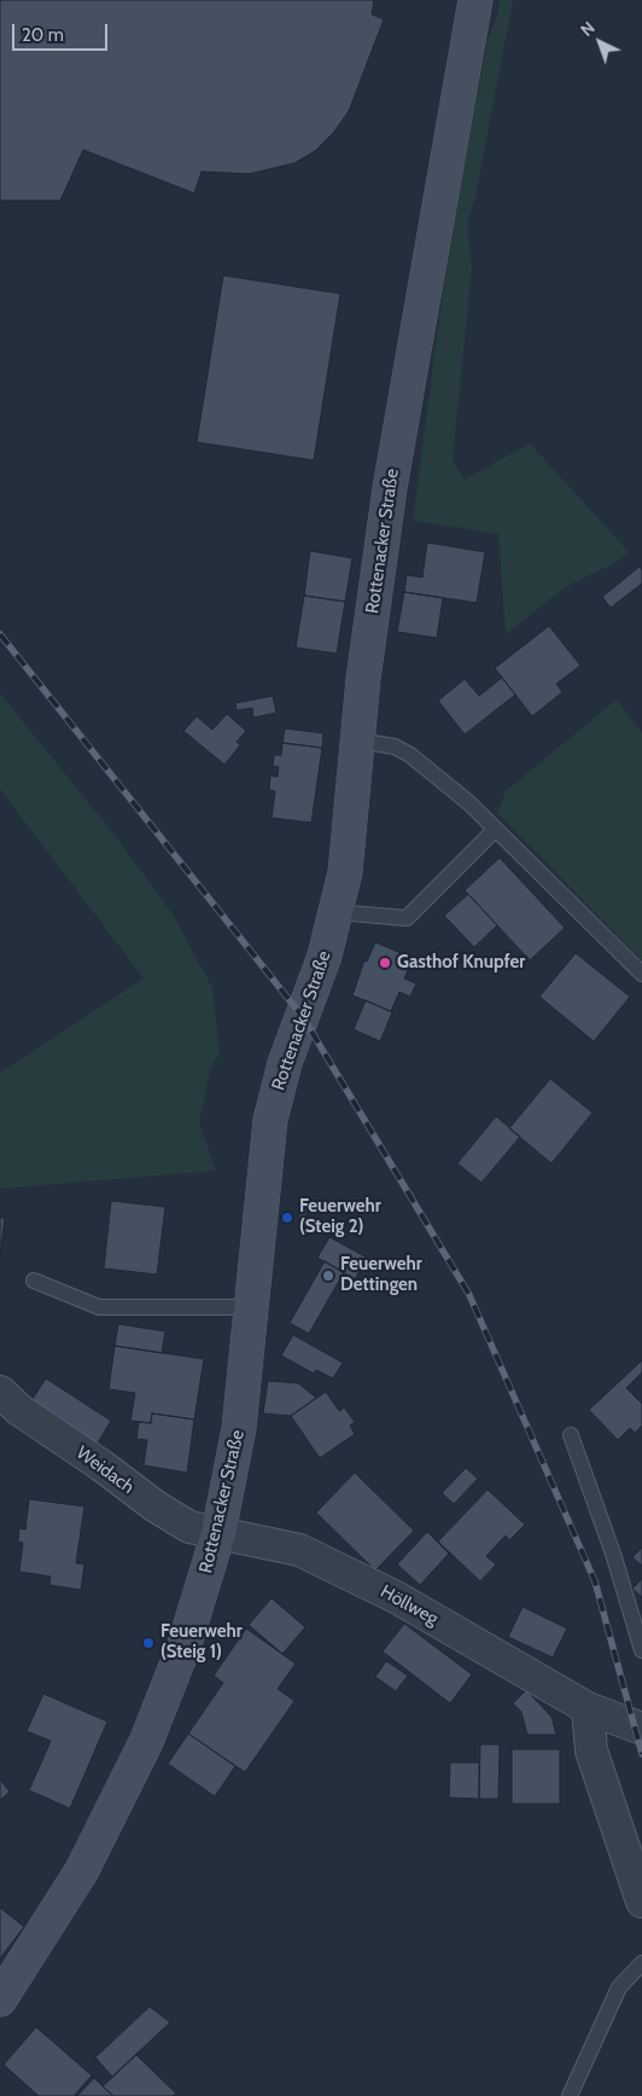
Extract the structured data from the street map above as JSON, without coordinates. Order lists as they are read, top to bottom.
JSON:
{
  "streets": {
    "main road": ["Rottenacker Straße"],
    "street": ["Weidach", "Höllweg"]
  },
  "crossings": [
    ["Rottenacker Straße", "Weidach"],
    ["Rottenacker Straße", "Höllweg"],
    ["Weidach", "Höllweg"]
  ],
  "places": [
    "Gasthof Knupfer",
    "Feuerwehr (Steig 2)",
    "Feuerwehr Dettingen",
    "Feuerwehr (Steig 1)"
  ],
  "scale_bar": "20 m",
  "north": "top left"
}
